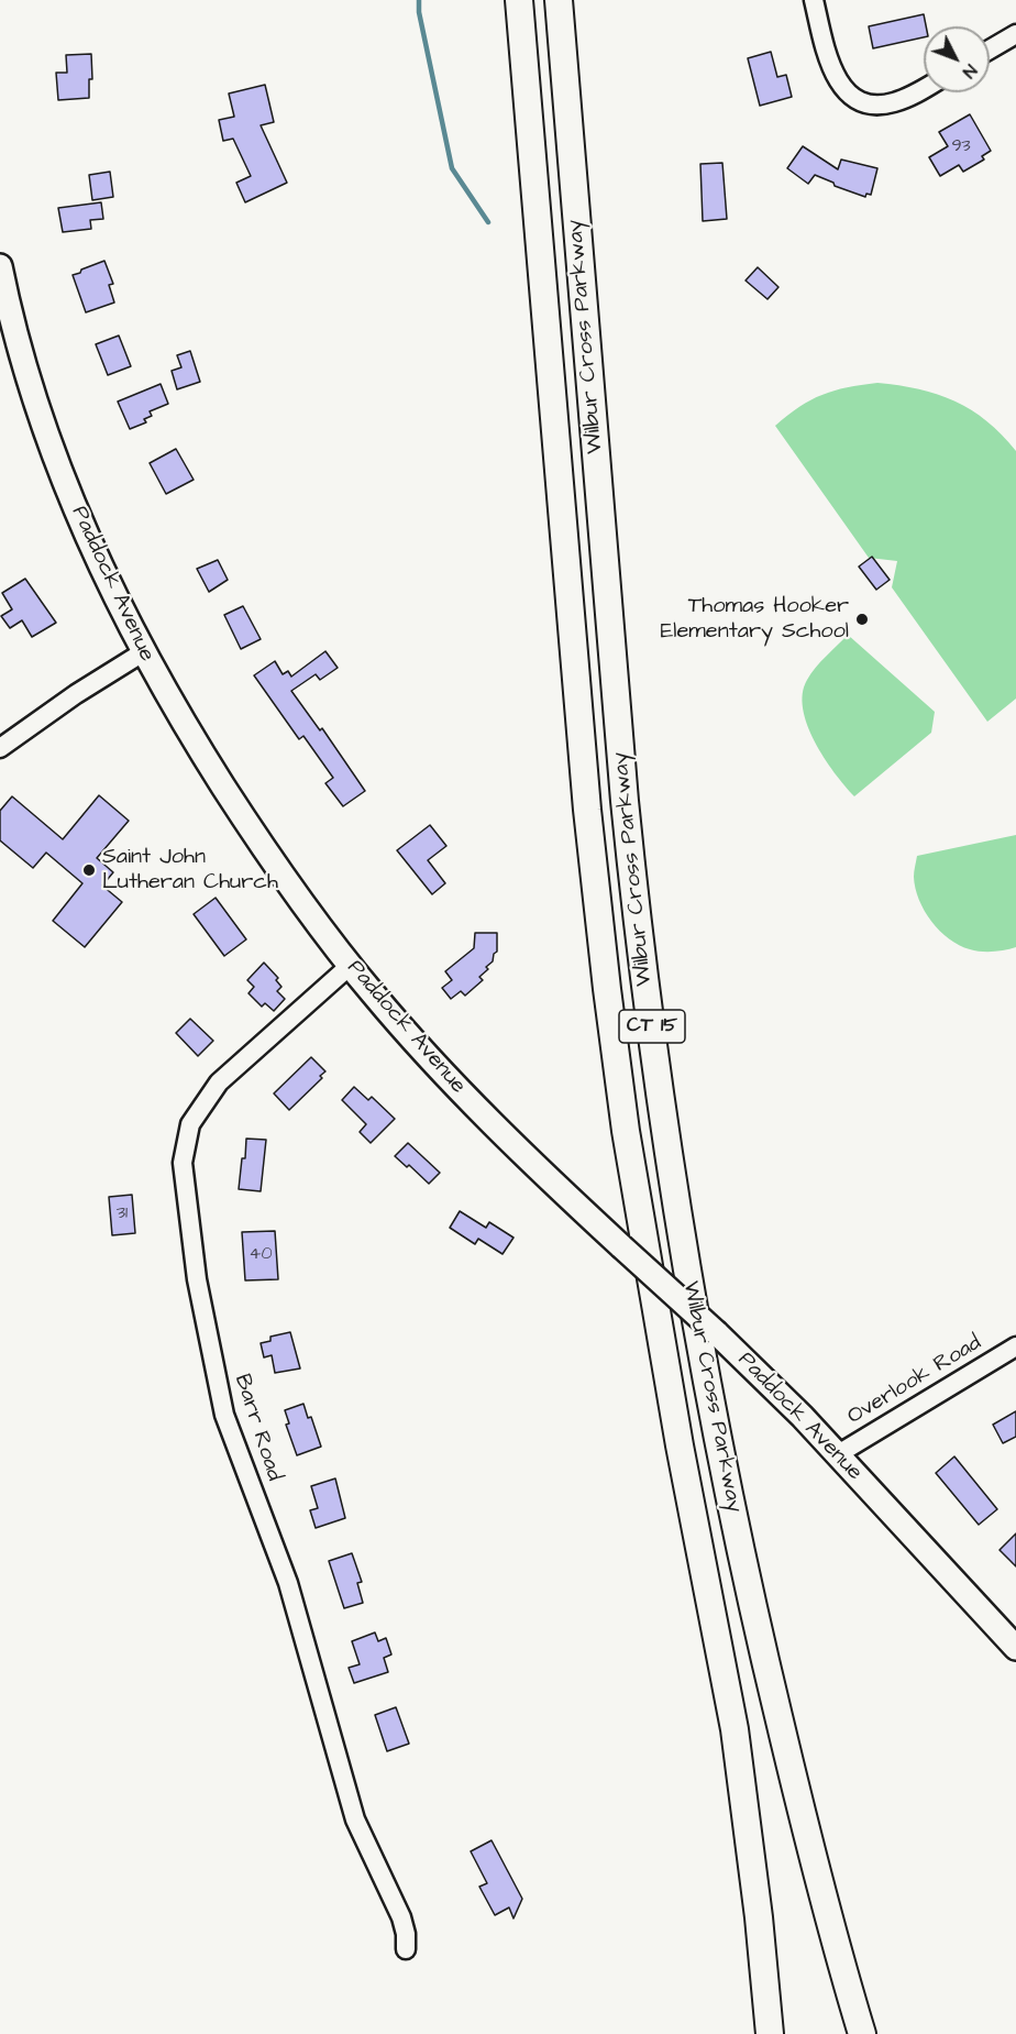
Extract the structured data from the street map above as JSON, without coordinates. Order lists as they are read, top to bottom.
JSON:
{
  "streets": {
    "highway": ["Wilbur Cross Parkway", "CT 15"],
    "main road": ["Paddock Avenue"],
    "street": ["Overlook Road", "Barr Road"]
  },
  "crossings": [
    ["Paddock Avenue", "Overlook Road"],
    ["Paddock Avenue", "Barr Road"]
  ],
  "places": ["Thomas Hooker Elementary School", "Saint John Lutheran Church"],
  "house_numbers": ["93", "31", "40"],
  "north": "bottom right"
}
